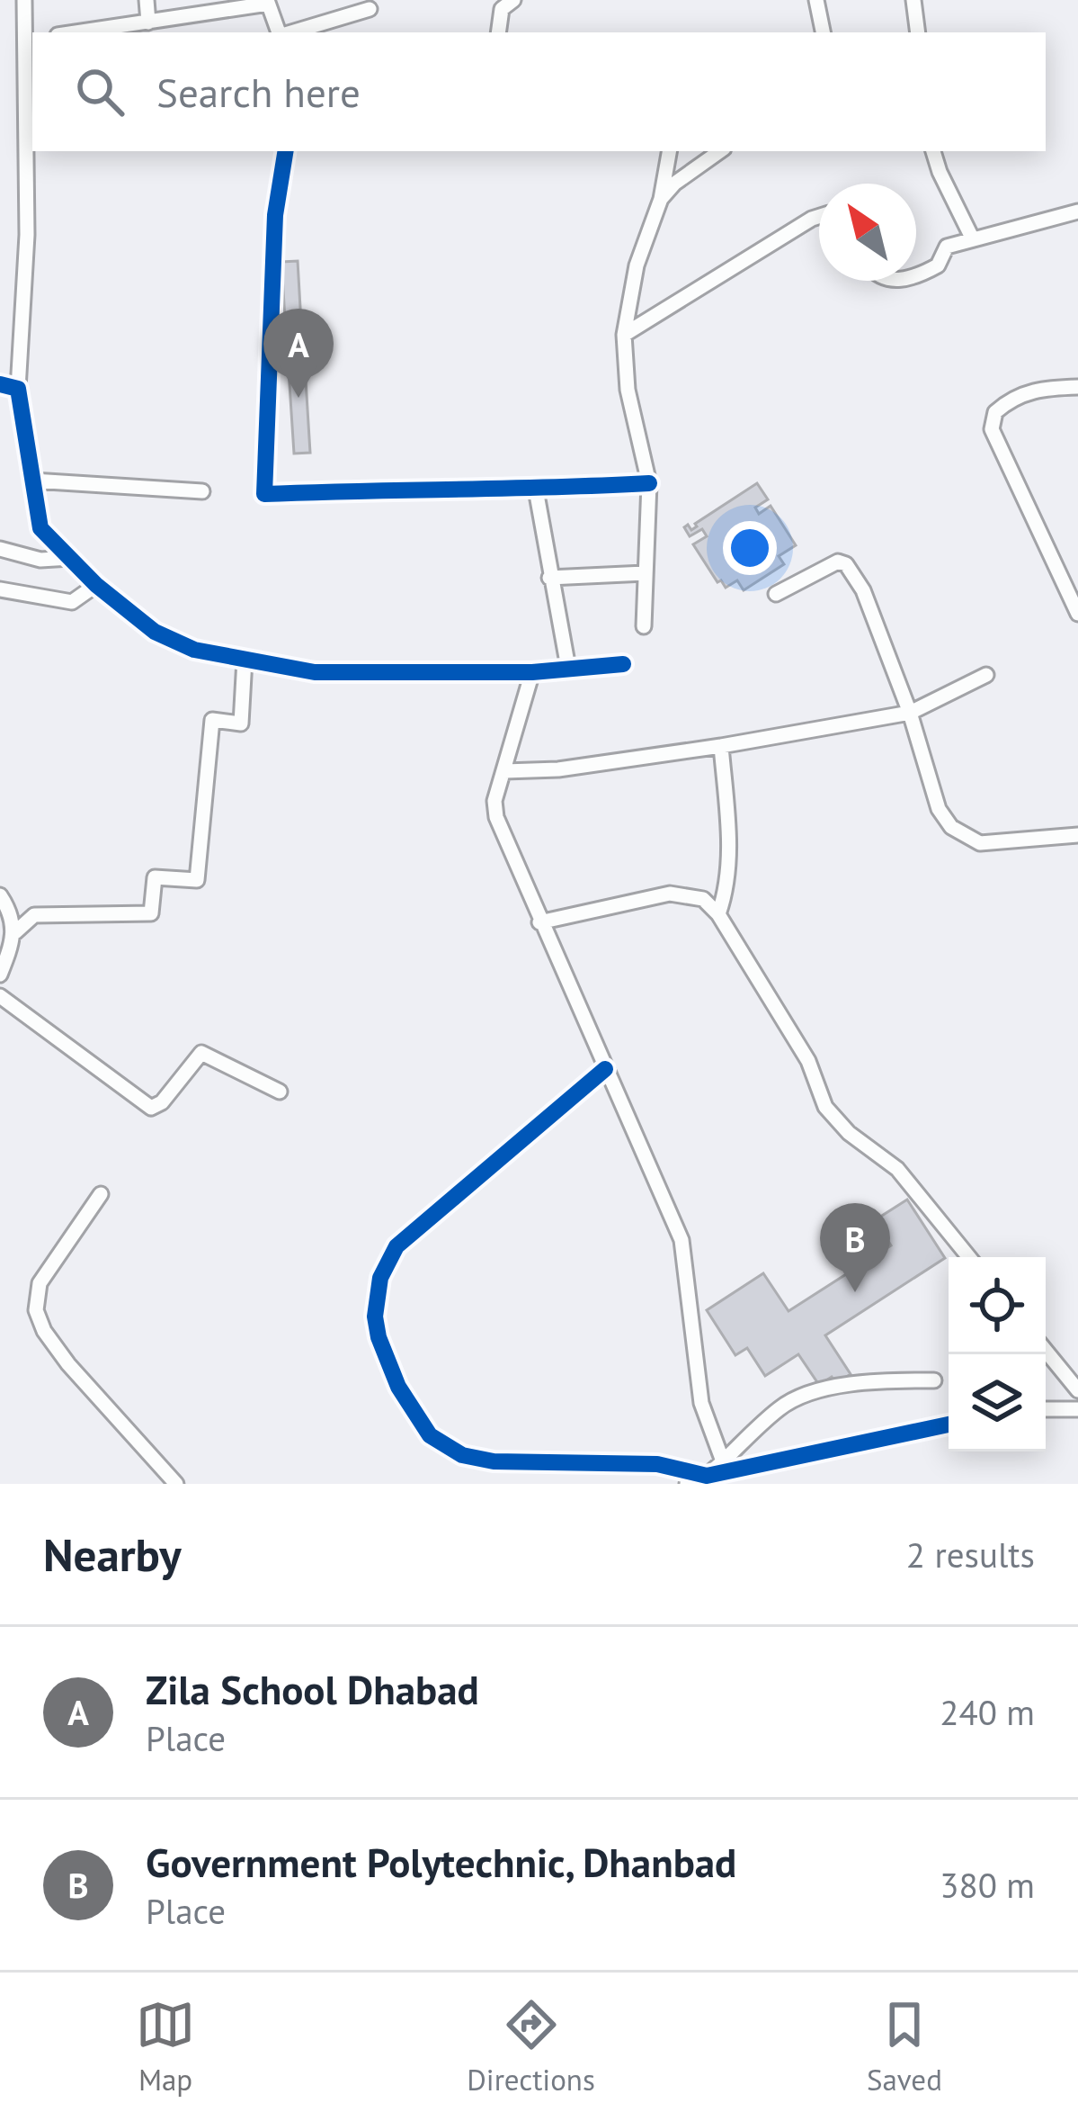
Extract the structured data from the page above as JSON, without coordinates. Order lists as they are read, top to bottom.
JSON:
{
  "north": "top left",
  "page": {
    "search": "Search here",
    "pins": ["A", "B"],
    "heading": ["Nearby", "2 results"],
    "list": [
      {
        "mark": "A",
        "name": "Zila School Dhabad",
        "note": "Place",
        "value": "240 m"
      },
      {
        "mark": "B",
        "name": "Government Polytechnic, Dhanbad",
        "note": "Place",
        "value": "380 m"
      }
    ],
    "nav": ["Map", "Directions", "Saved"]
  }
}
